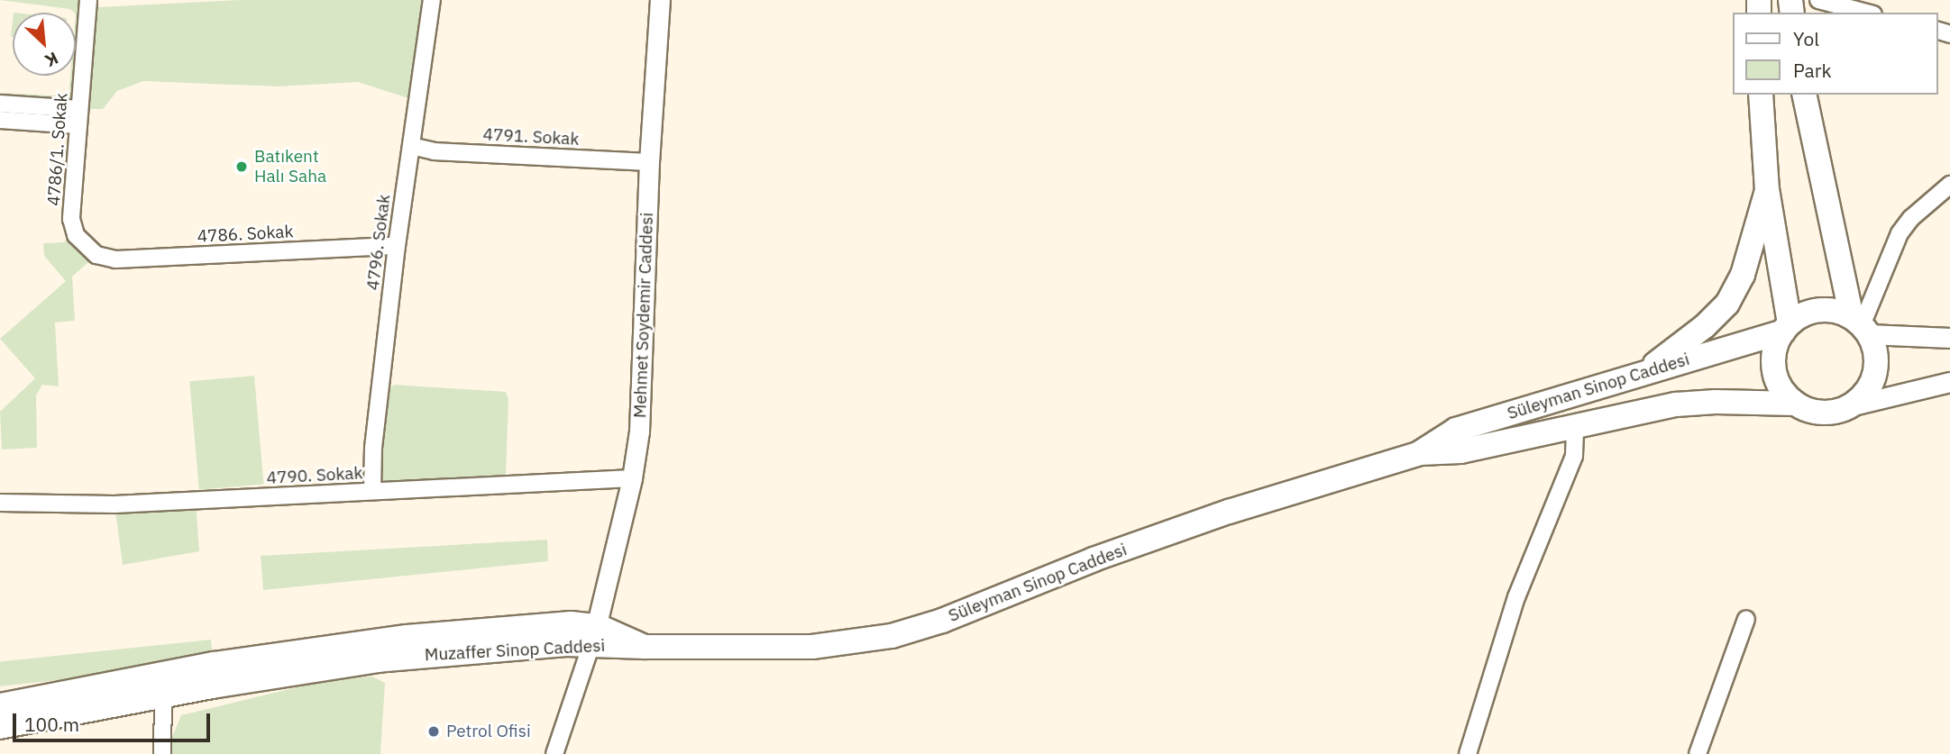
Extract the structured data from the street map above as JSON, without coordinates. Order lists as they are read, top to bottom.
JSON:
{
  "streets": {
    "main road": ["Süleyman Sinop Caddesi", "Muzaffer Sinop Caddesi"],
    "street": [
      "4791. Sokak",
      "4786/1. Sokak",
      "4786. Sokak",
      "4796. Sokak",
      "Mehmet Soydemir Caddesi",
      "4790. Sokak"
    ]
  },
  "crossings": [
    ["4791. Sokak", "4796. Sokak"],
    ["4791. Sokak", "Mehmet Soydemir Caddesi"],
    ["4786/1. Sokak", "4786. Sokak"],
    ["4786. Sokak", "4796. Sokak"],
    ["4796. Sokak", "4790. Sokak"],
    ["Mehmet Soydemir Caddesi", "4790. Sokak"],
    ["Mehmet Soydemir Caddesi", "Muzaffer Sinop Caddesi"],
    ["Süleyman Sinop Caddesi", "Muzaffer Sinop Caddesi"]
  ],
  "places": ["Batıkent Halı Saha", "Petrol Ofisi"],
  "legend": ["Yol", "Park"],
  "scale_bar": "100 m",
  "north": "bottom right"
}
